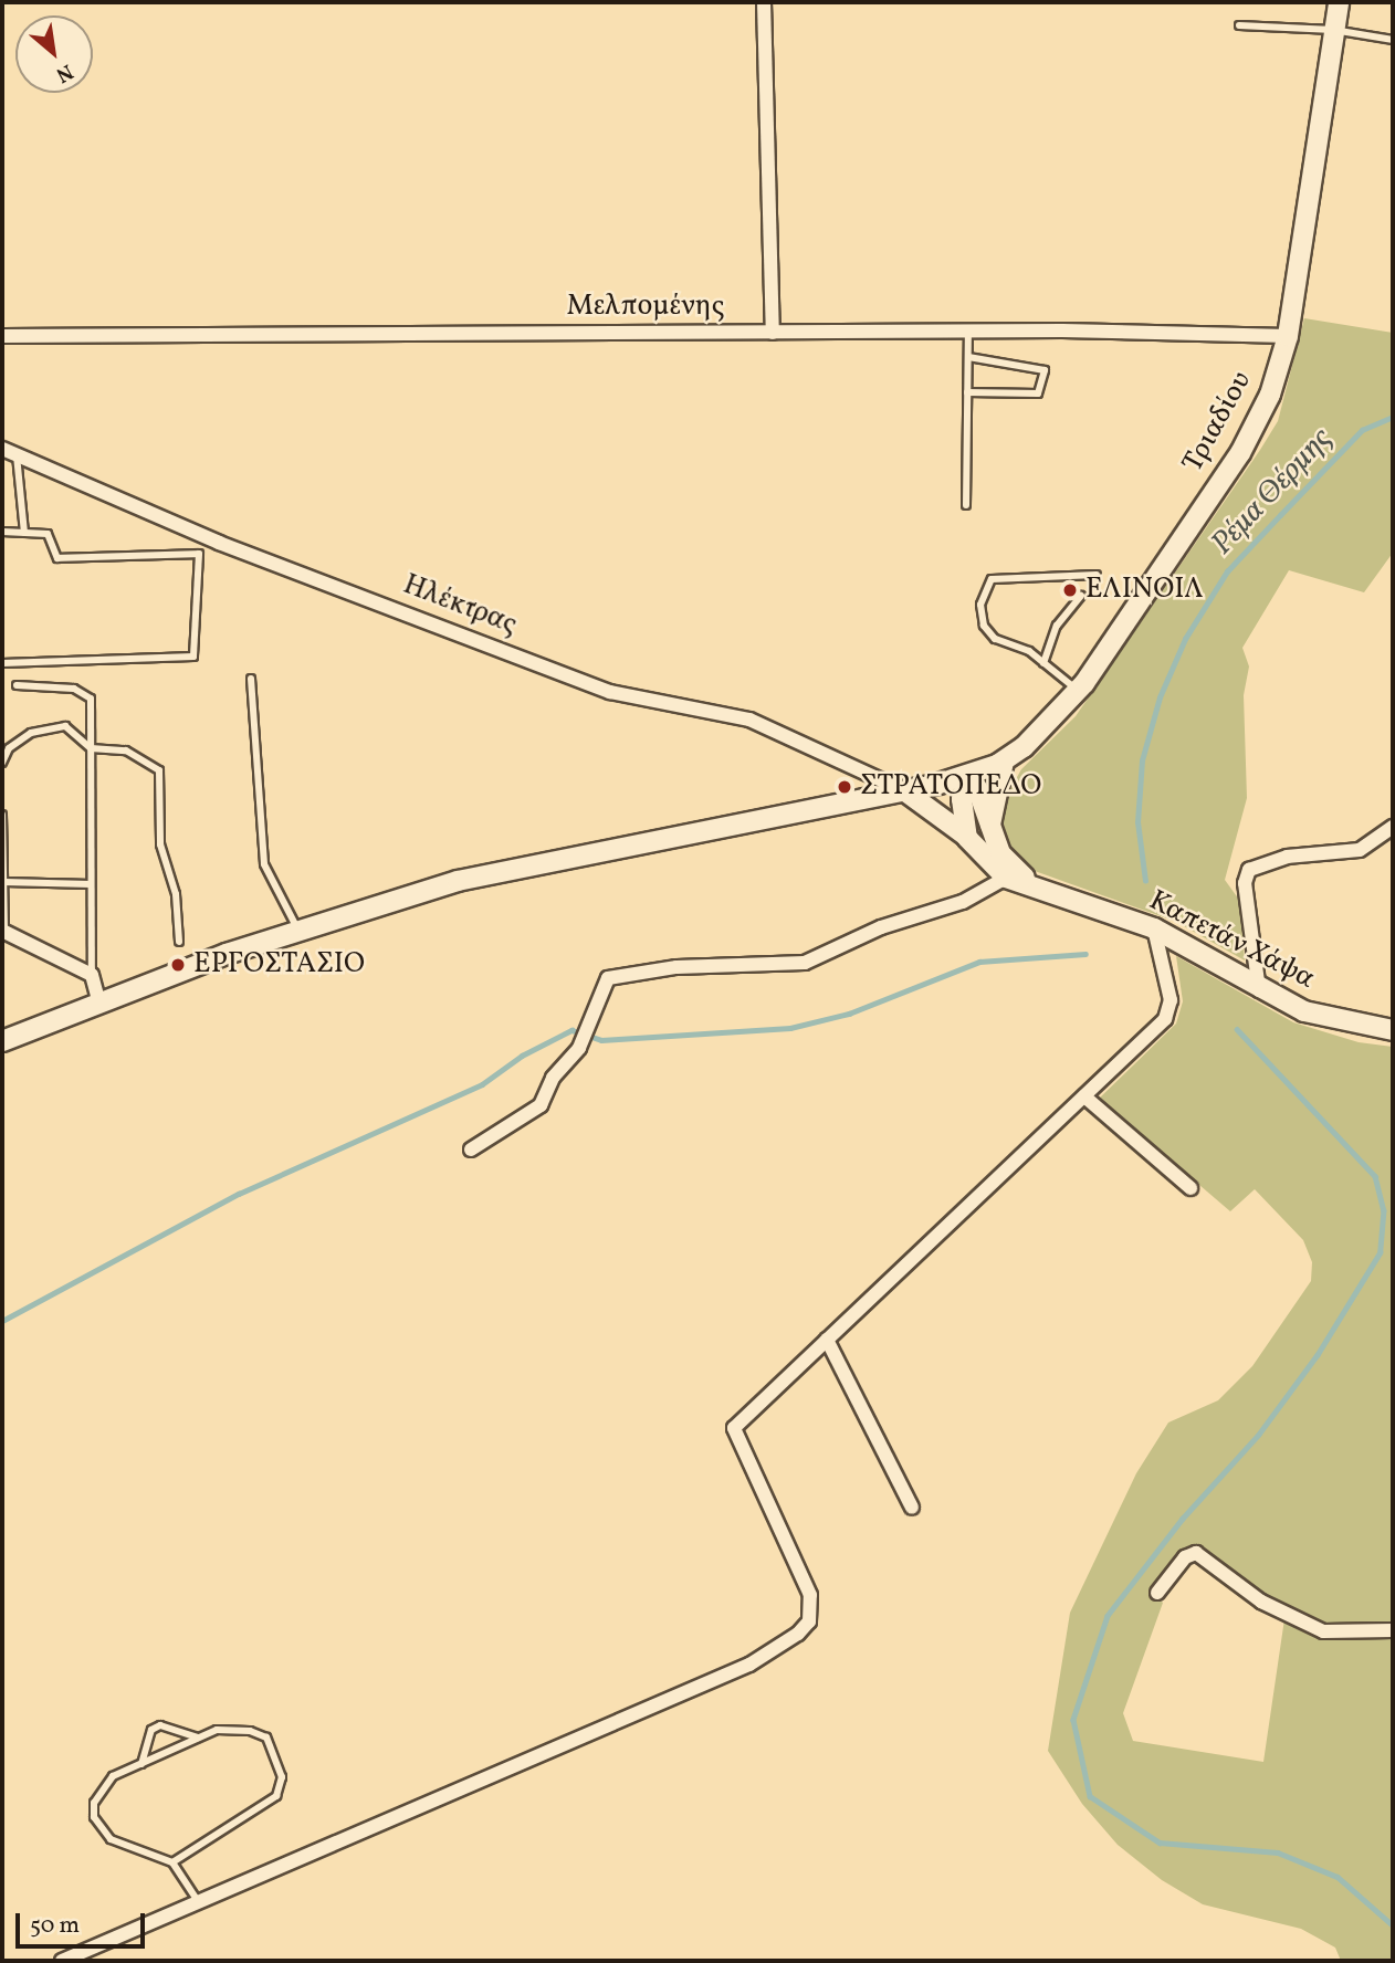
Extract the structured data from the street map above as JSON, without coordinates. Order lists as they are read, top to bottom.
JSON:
{
  "streets": {
    "main road": ["Τριαδίου", "Καπετάν Χάψα"],
    "street": ["Μελπομένης", "Ηλέκτρας"]
  },
  "crossings": [
    ["Μελπομένης", "Τριαδίου"],
    ["Τριαδίου", "Ηλέκτρας"],
    ["Τριαδίου", "Καπετάν Χάψα"],
    ["Ηλέκτρας", "Καπετάν Χάψα"]
  ],
  "water": ["Ρέμα Θέρμης"],
  "places": ["ΕΛΙΝΟΙΛ", "ΣΤΡΑΤΟΠΕΔΟ", "ΕΡΓΟΣΤΑΣΙΟ"],
  "scale_bar": "50 m",
  "north": "bottom right"
}
